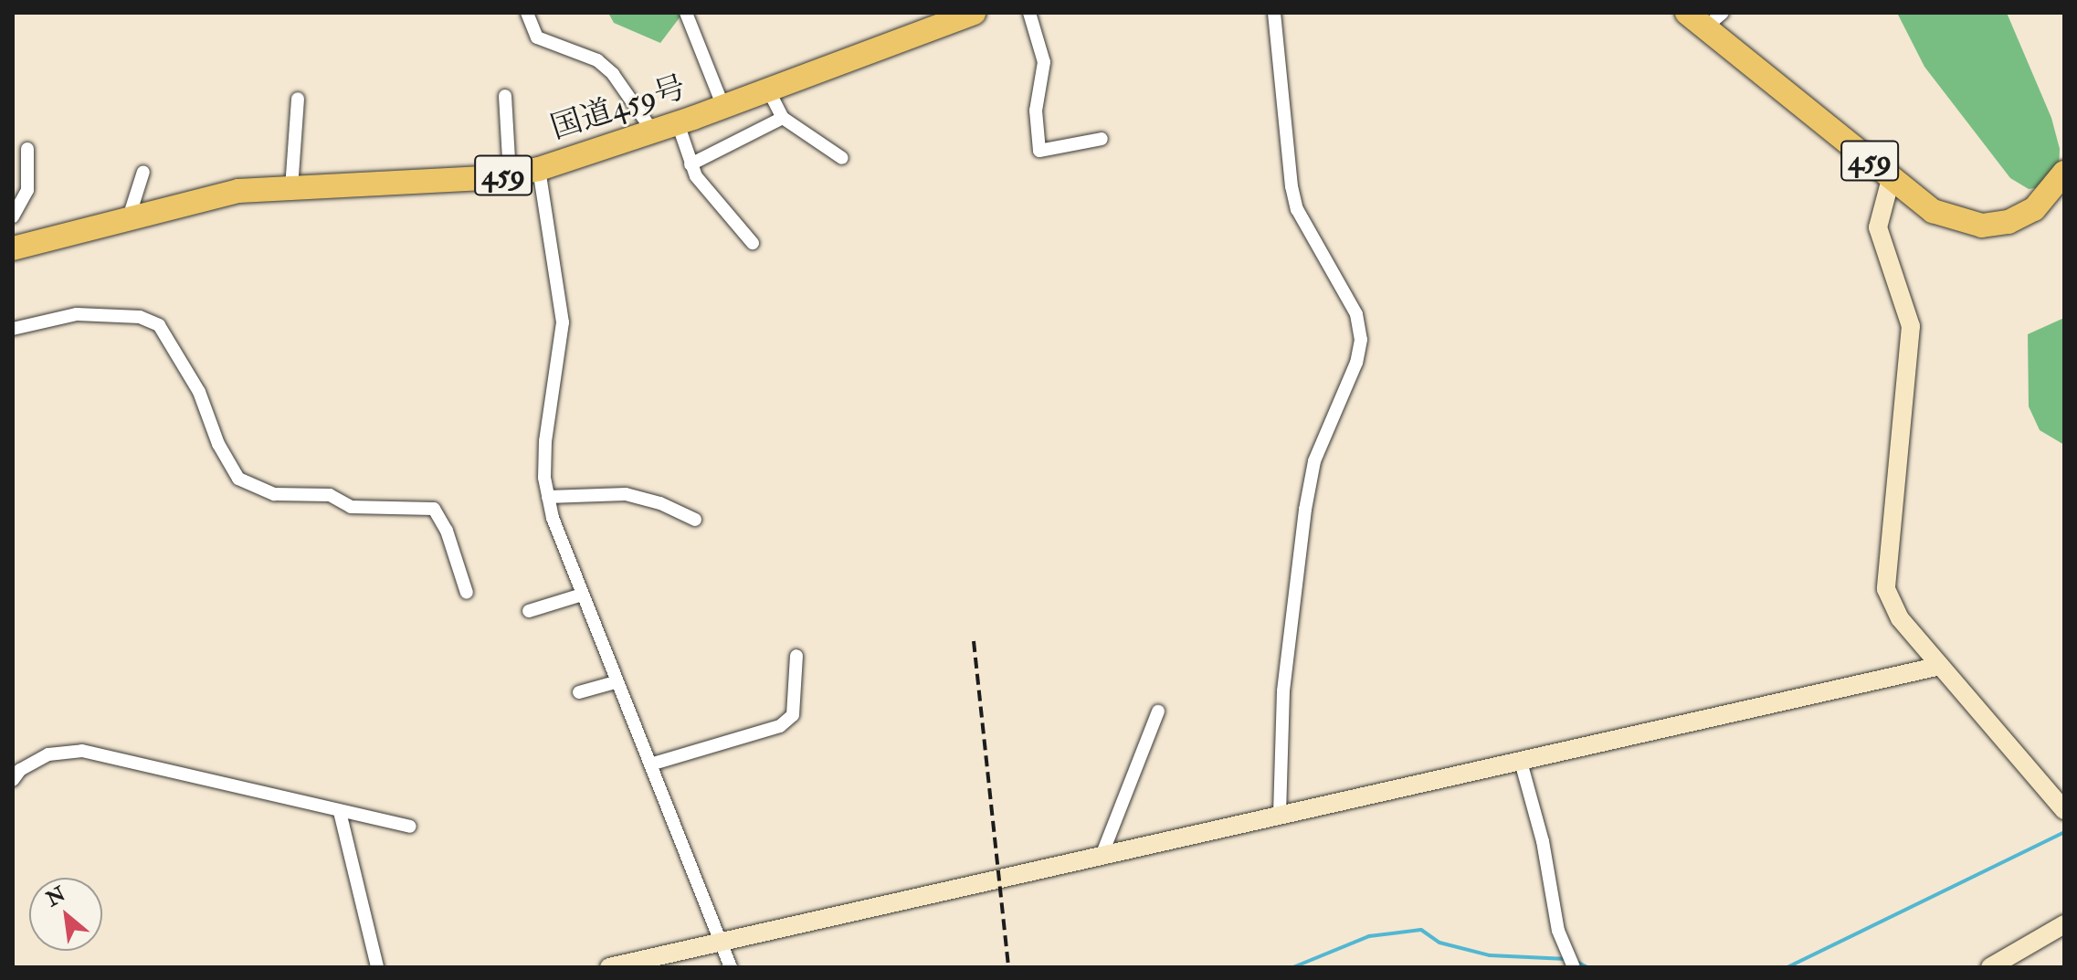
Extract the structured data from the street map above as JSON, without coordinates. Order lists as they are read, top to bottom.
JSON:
{
  "streets": {
    "highway": ["国道459号", "459"]
  },
  "north": "top left"
}
